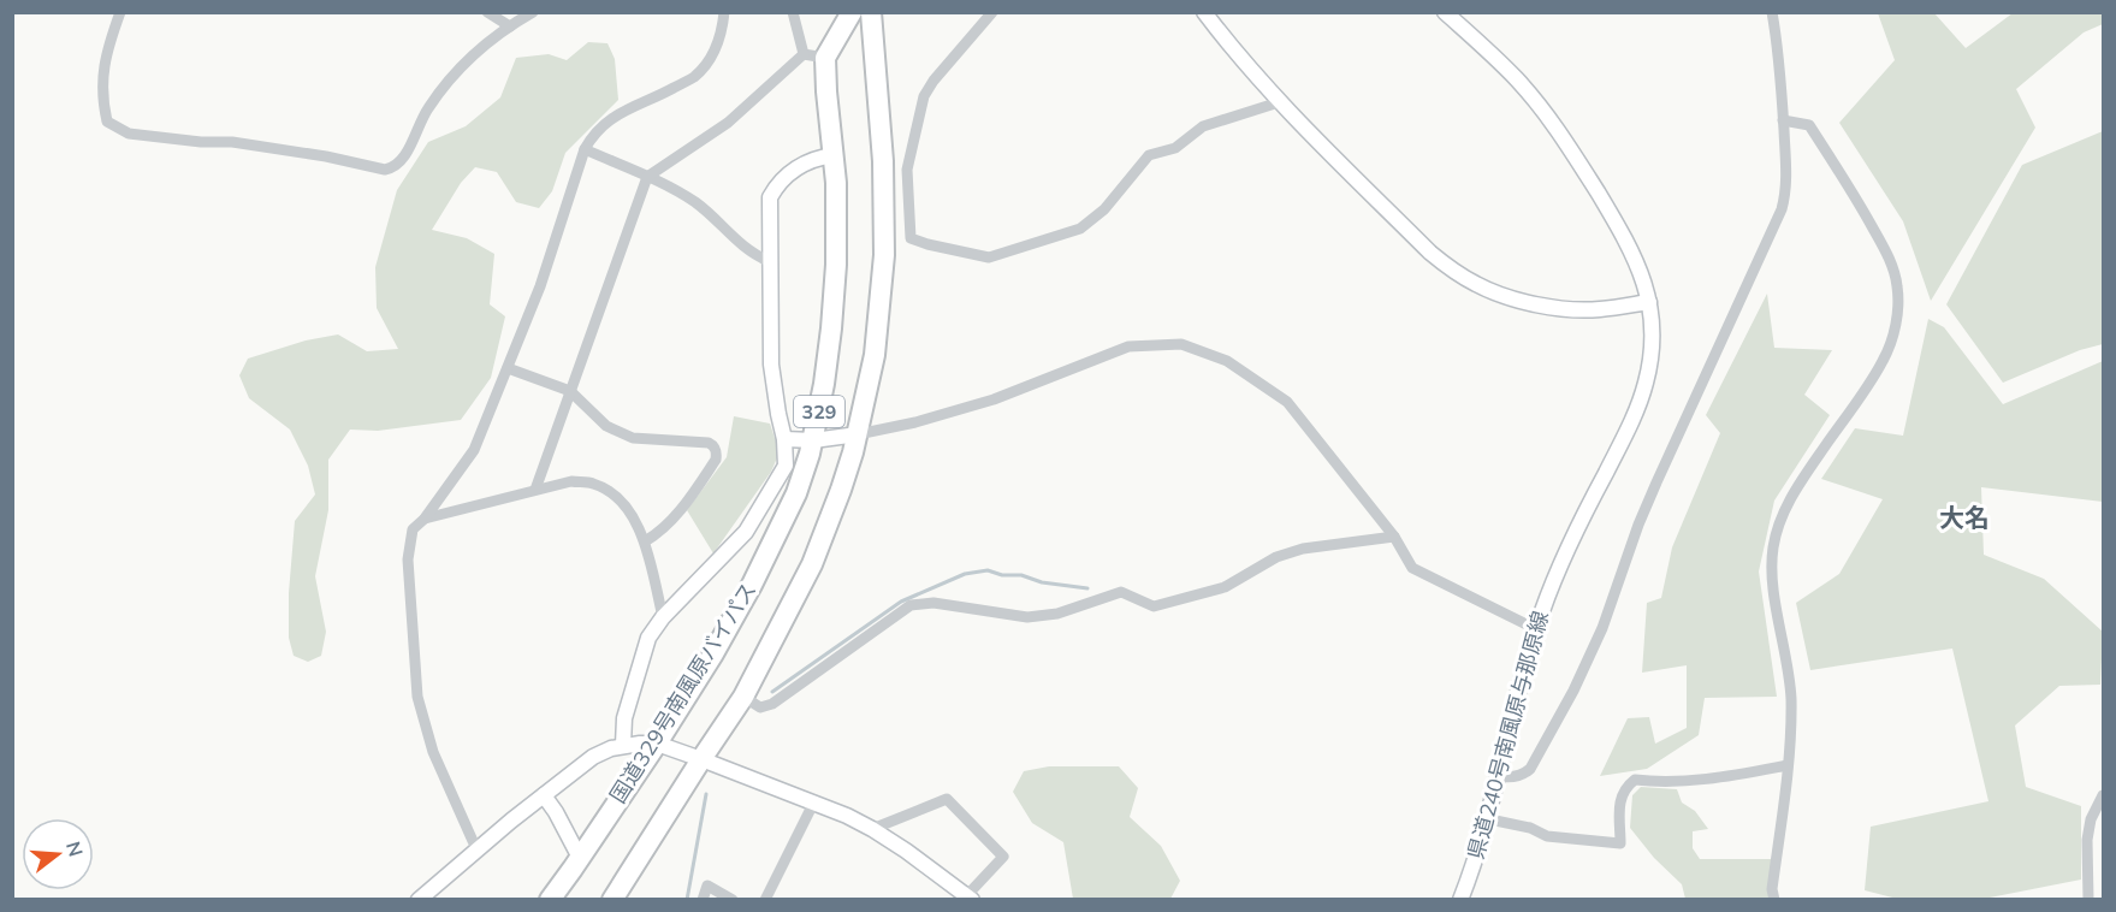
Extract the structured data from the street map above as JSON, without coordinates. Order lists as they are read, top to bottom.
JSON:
{
  "streets": {
    "highway": ["329", "国道329号南風原バイパス"],
    "street": ["県道240号南風原与那原線"]
  },
  "districts": ["大名"],
  "north": "right"
}
